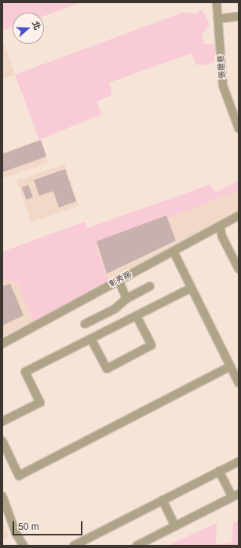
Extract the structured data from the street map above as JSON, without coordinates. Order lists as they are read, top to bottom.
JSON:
{
  "streets": {
    "street": ["張厝巷", "彰秀路"]
  },
  "scale_bar": "50 m",
  "north": "right"
}
